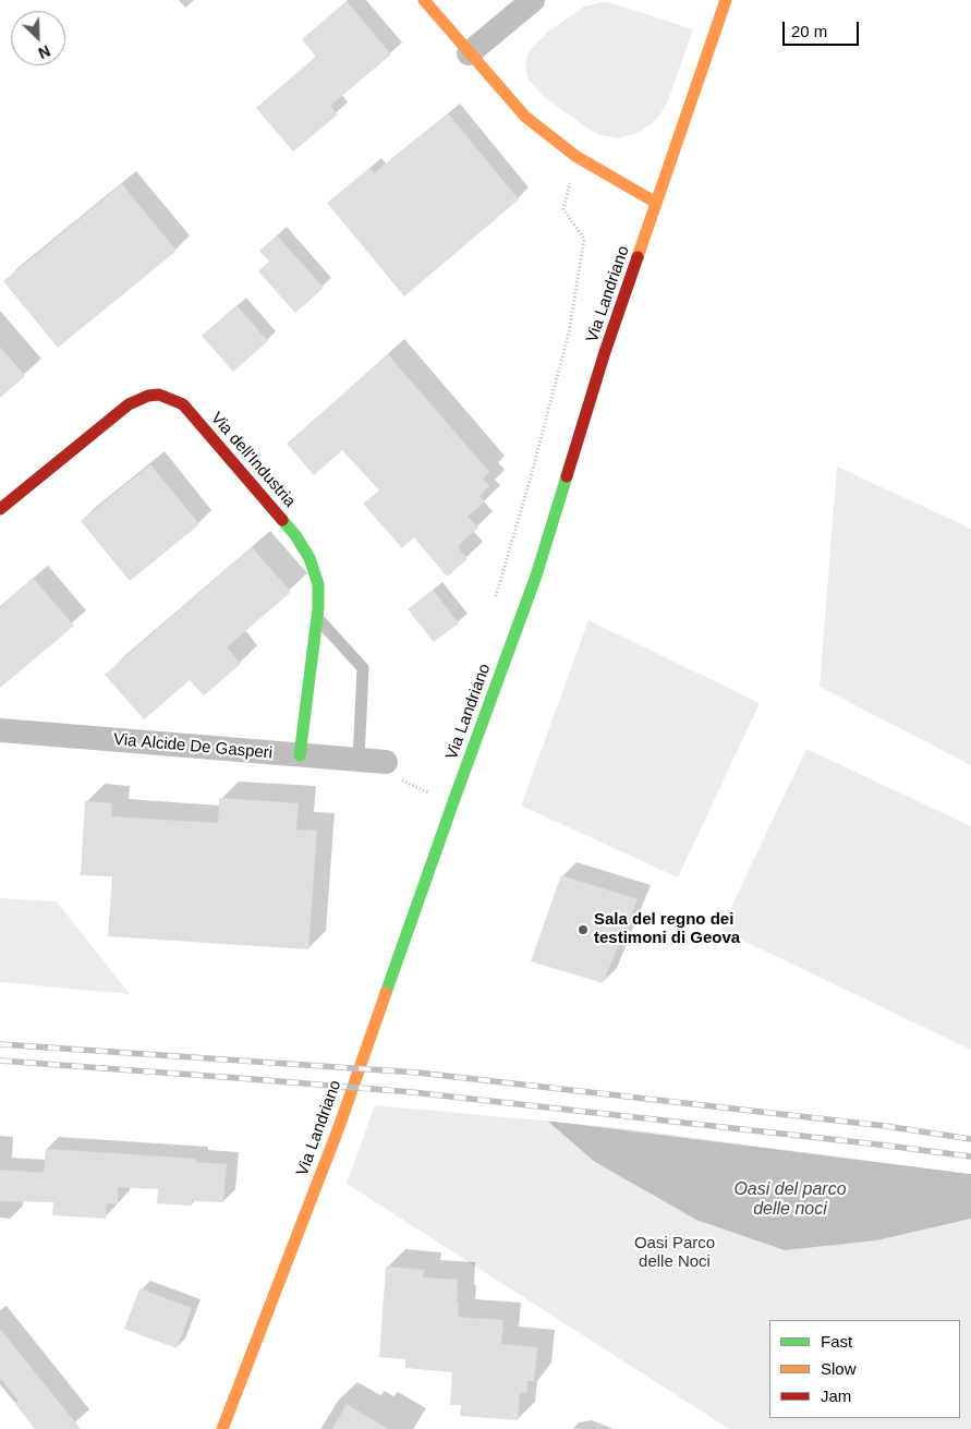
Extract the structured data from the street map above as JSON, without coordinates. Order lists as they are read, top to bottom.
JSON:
{
  "streets": {
    "street": ["Via Landriano", "Via dell'Industria", "Via Alcide De Gasperi"]
  },
  "crossings": [
    ["Via dell'Industria", "Via Alcide De Gasperi"]
  ],
  "water": ["Oasi del parco delle noci"],
  "parks": ["Oasi Parco delle Noci"],
  "places": ["Sala del regno dei testimoni di Geova"],
  "legend": ["Fast", "Slow", "Jam"],
  "scale_bar": "20 m",
  "north": "bottom right"
}
